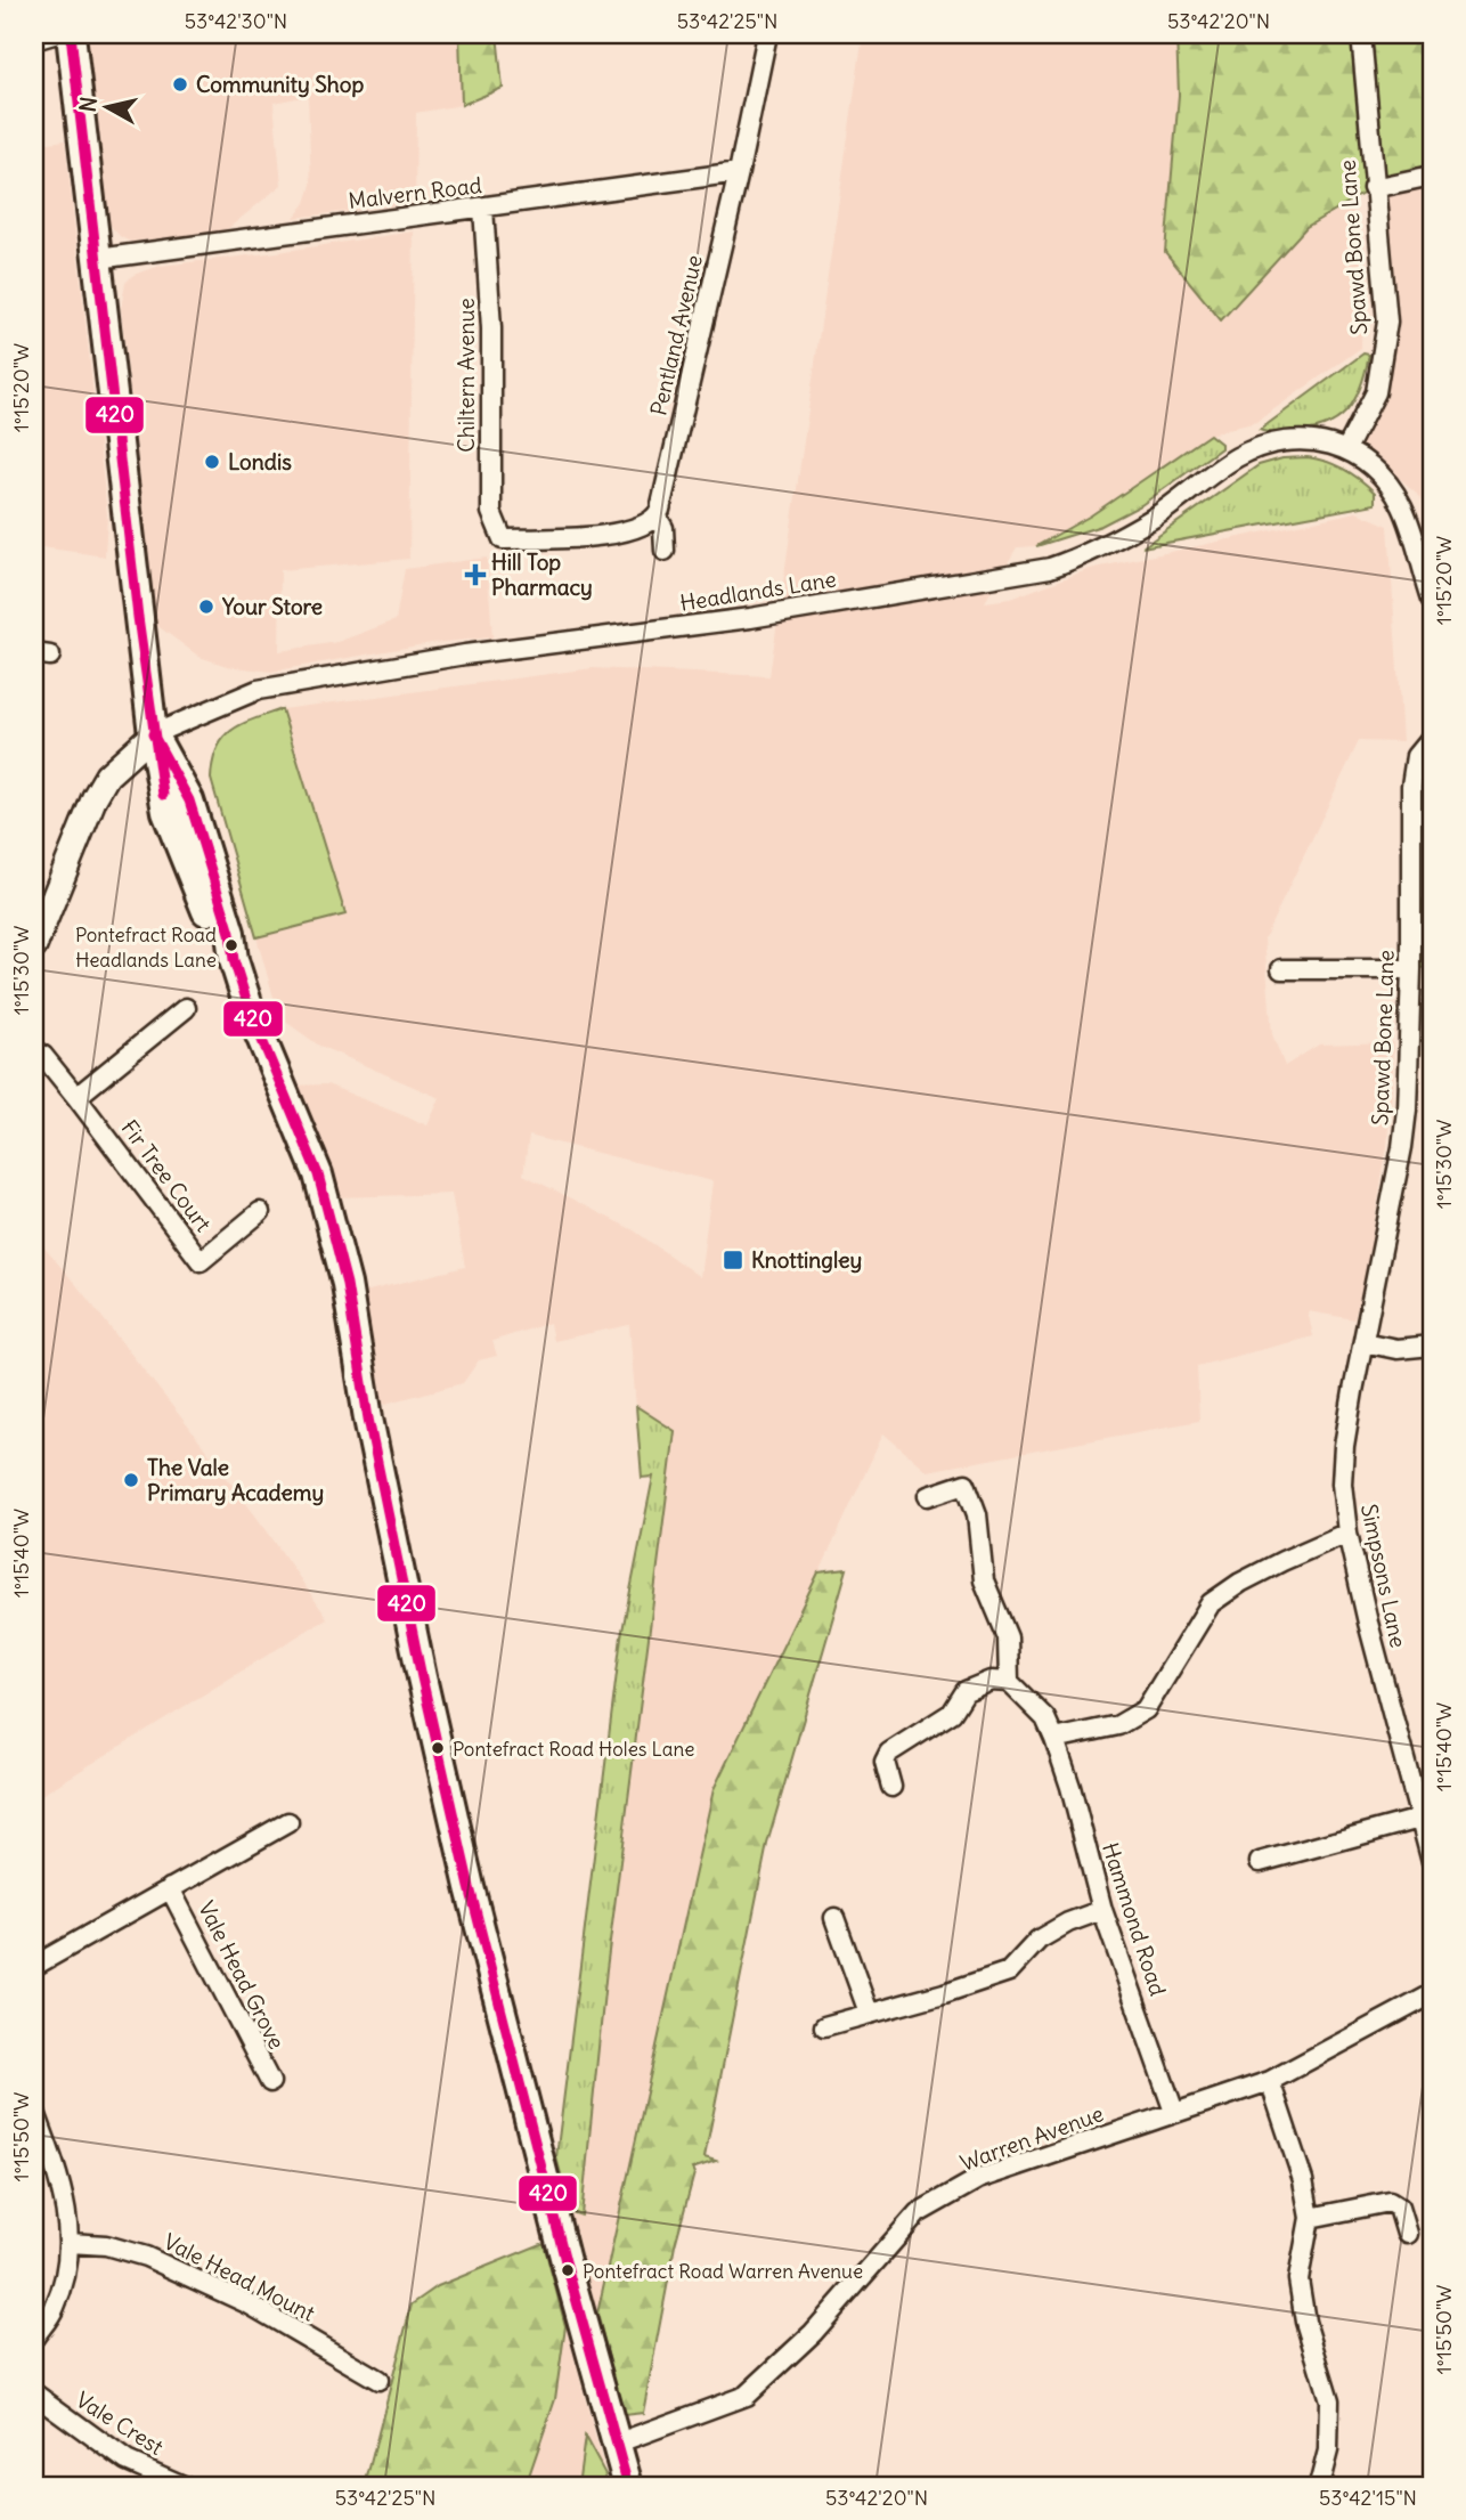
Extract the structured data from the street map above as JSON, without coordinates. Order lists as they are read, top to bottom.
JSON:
{
  "streets": {
    "street": [
      "Malvern Road",
      "Spawd Bone Lane",
      "Pentland Avenue",
      "Chiltern Avenue",
      "Headlands Lane",
      "Fir Tree Court",
      "Simpsons Lane",
      "Hammond Road",
      "Vale Head Grove",
      "Warren Avenue",
      "Vale Head Mount",
      "Vale Crest"
    ]
  },
  "crossings": [
    ["Malvern Road", "Pentland Avenue"],
    ["Malvern Road", "Chiltern Avenue"],
    ["Spawd Bone Lane", "Headlands Lane"],
    ["Spawd Bone Lane", "Simpsons Lane"],
    ["Pentland Avenue", "Chiltern Avenue"],
    ["Hammond Road", "Warren Avenue"]
  ],
  "places": {
    "other": [
      "Community Shop",
      "Londis",
      "Your Store",
      "Pontefract Road Headlands Lane",
      "The Vale Primary Academy",
      "Pontefract Road Holes Lane",
      "Pontefract Road Warren Avenue"
    ],
    "health": ["Hill Top Pharmacy"],
    "transit": ["Knottingley"]
  },
  "lines": ["transit line 420"],
  "north": "left",
  "coordinates": [
    "53°42'30\"N",
    "53°42'25\"N",
    "53°42'20\"N",
    "1°15'20\"W",
    "1°15'30\"W",
    "1°15'40\"W",
    "1°15'50\"W",
    "53°42'15\"N"
  ]
}
